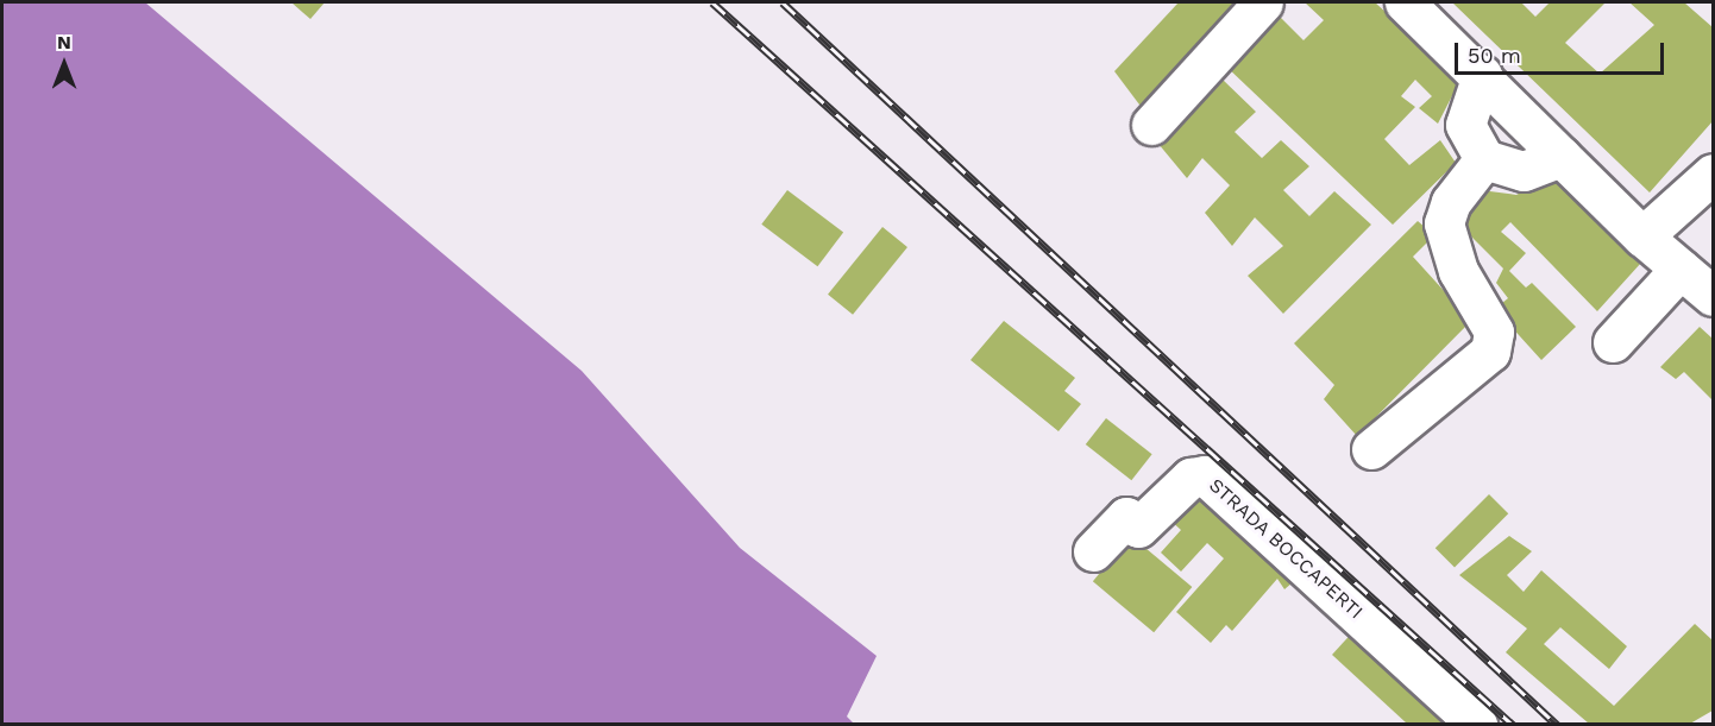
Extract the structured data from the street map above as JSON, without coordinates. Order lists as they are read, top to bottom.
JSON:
{
  "streets": {
    "street": ["STRADA BOCCAPERTI"]
  },
  "scale_bar": "50 m",
  "north": "top"
}
